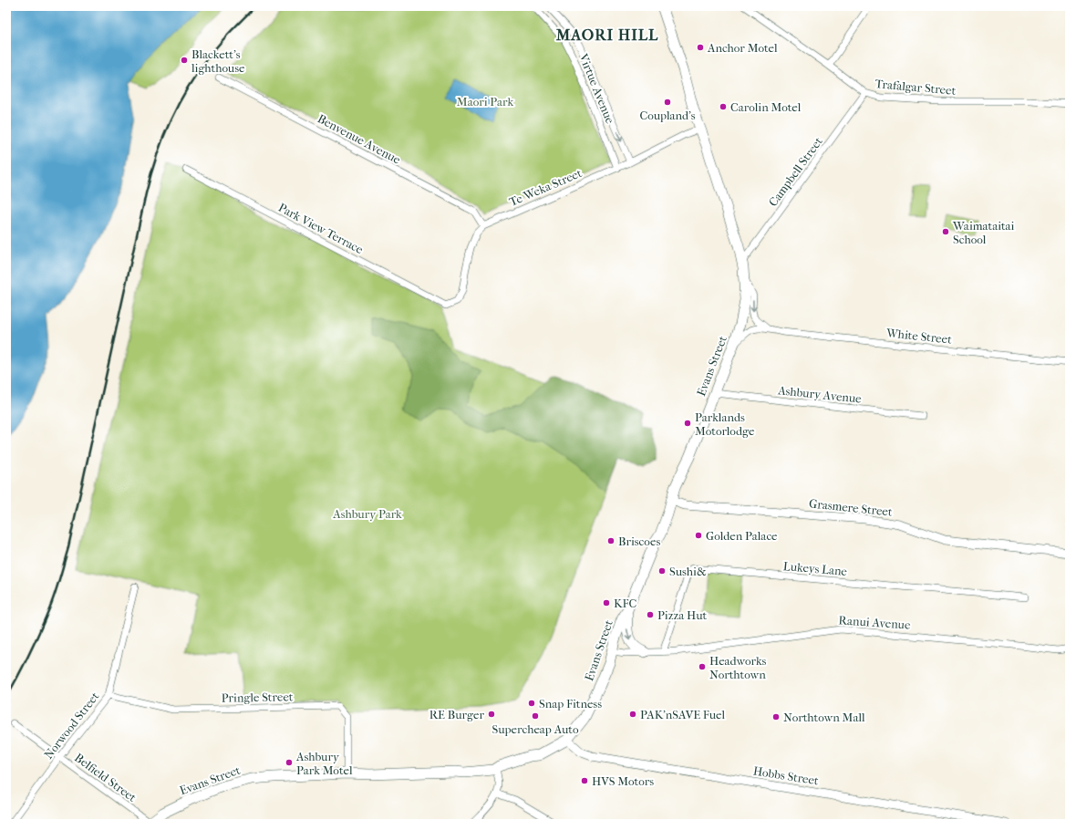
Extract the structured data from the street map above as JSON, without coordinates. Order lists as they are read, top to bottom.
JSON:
{
  "streets": {
    "highway": ["Evans Street"],
    "street": [
      "Trafalgar Street",
      "Virtue Avenue",
      "Benvenue Avenue",
      "Campbell Street",
      "Te Weka Street",
      "Park View Terrace",
      "White Street",
      "Ashbury Avenue",
      "Grasmere Street",
      "Lukeys Lane",
      "Ranui Avenue",
      "Pringle Street",
      "Norwood Street",
      "Hobbs Street",
      "Belfield Street"
    ]
  },
  "crossings": [
    ["Trafalgar Street", "Campbell Street"],
    ["Virtue Avenue", "Te Weka Street"],
    ["Benvenue Avenue", "Te Weka Street"],
    ["Benvenue Avenue", "Park View Terrace"],
    ["Campbell Street", "Evans Street"],
    ["Te Weka Street", "Park View Terrace"],
    ["Te Weka Street", "Evans Street"],
    ["White Street", "Evans Street"],
    ["Evans Street", "Ashbury Avenue"],
    ["Evans Street", "Grasmere Street"],
    ["Evans Street", "Ranui Avenue"],
    ["Evans Street", "Pringle Street"],
    ["Evans Street", "Hobbs Street"],
    ["Evans Street", "Belfield Street"],
    ["Lukeys Lane", "Ranui Avenue"],
    ["Pringle Street", "Norwood Street"],
    ["Norwood Street", "Belfield Street"]
  ],
  "districts": ["MAORI HILL"],
  "parks": ["Maori Park", "Ashbury Park"],
  "places": [
    "Anchor Motel",
    "Blackett's lighthouse",
    "Coupland's",
    "Carolin Motel",
    "Waimataitai School",
    "Parklands Motorlodge",
    "Golden Palace",
    "Briscoes",
    "Sushi&",
    "KFC",
    "Pizza Hut",
    "Headworks Northtown",
    "Snap Fitness",
    "RE Burger",
    "PAK'nSAVE Fuel",
    "Supercheap Auto",
    "Northtown Mall",
    "Ashbury Park Motel",
    "HVS Motors"
  ]
}
